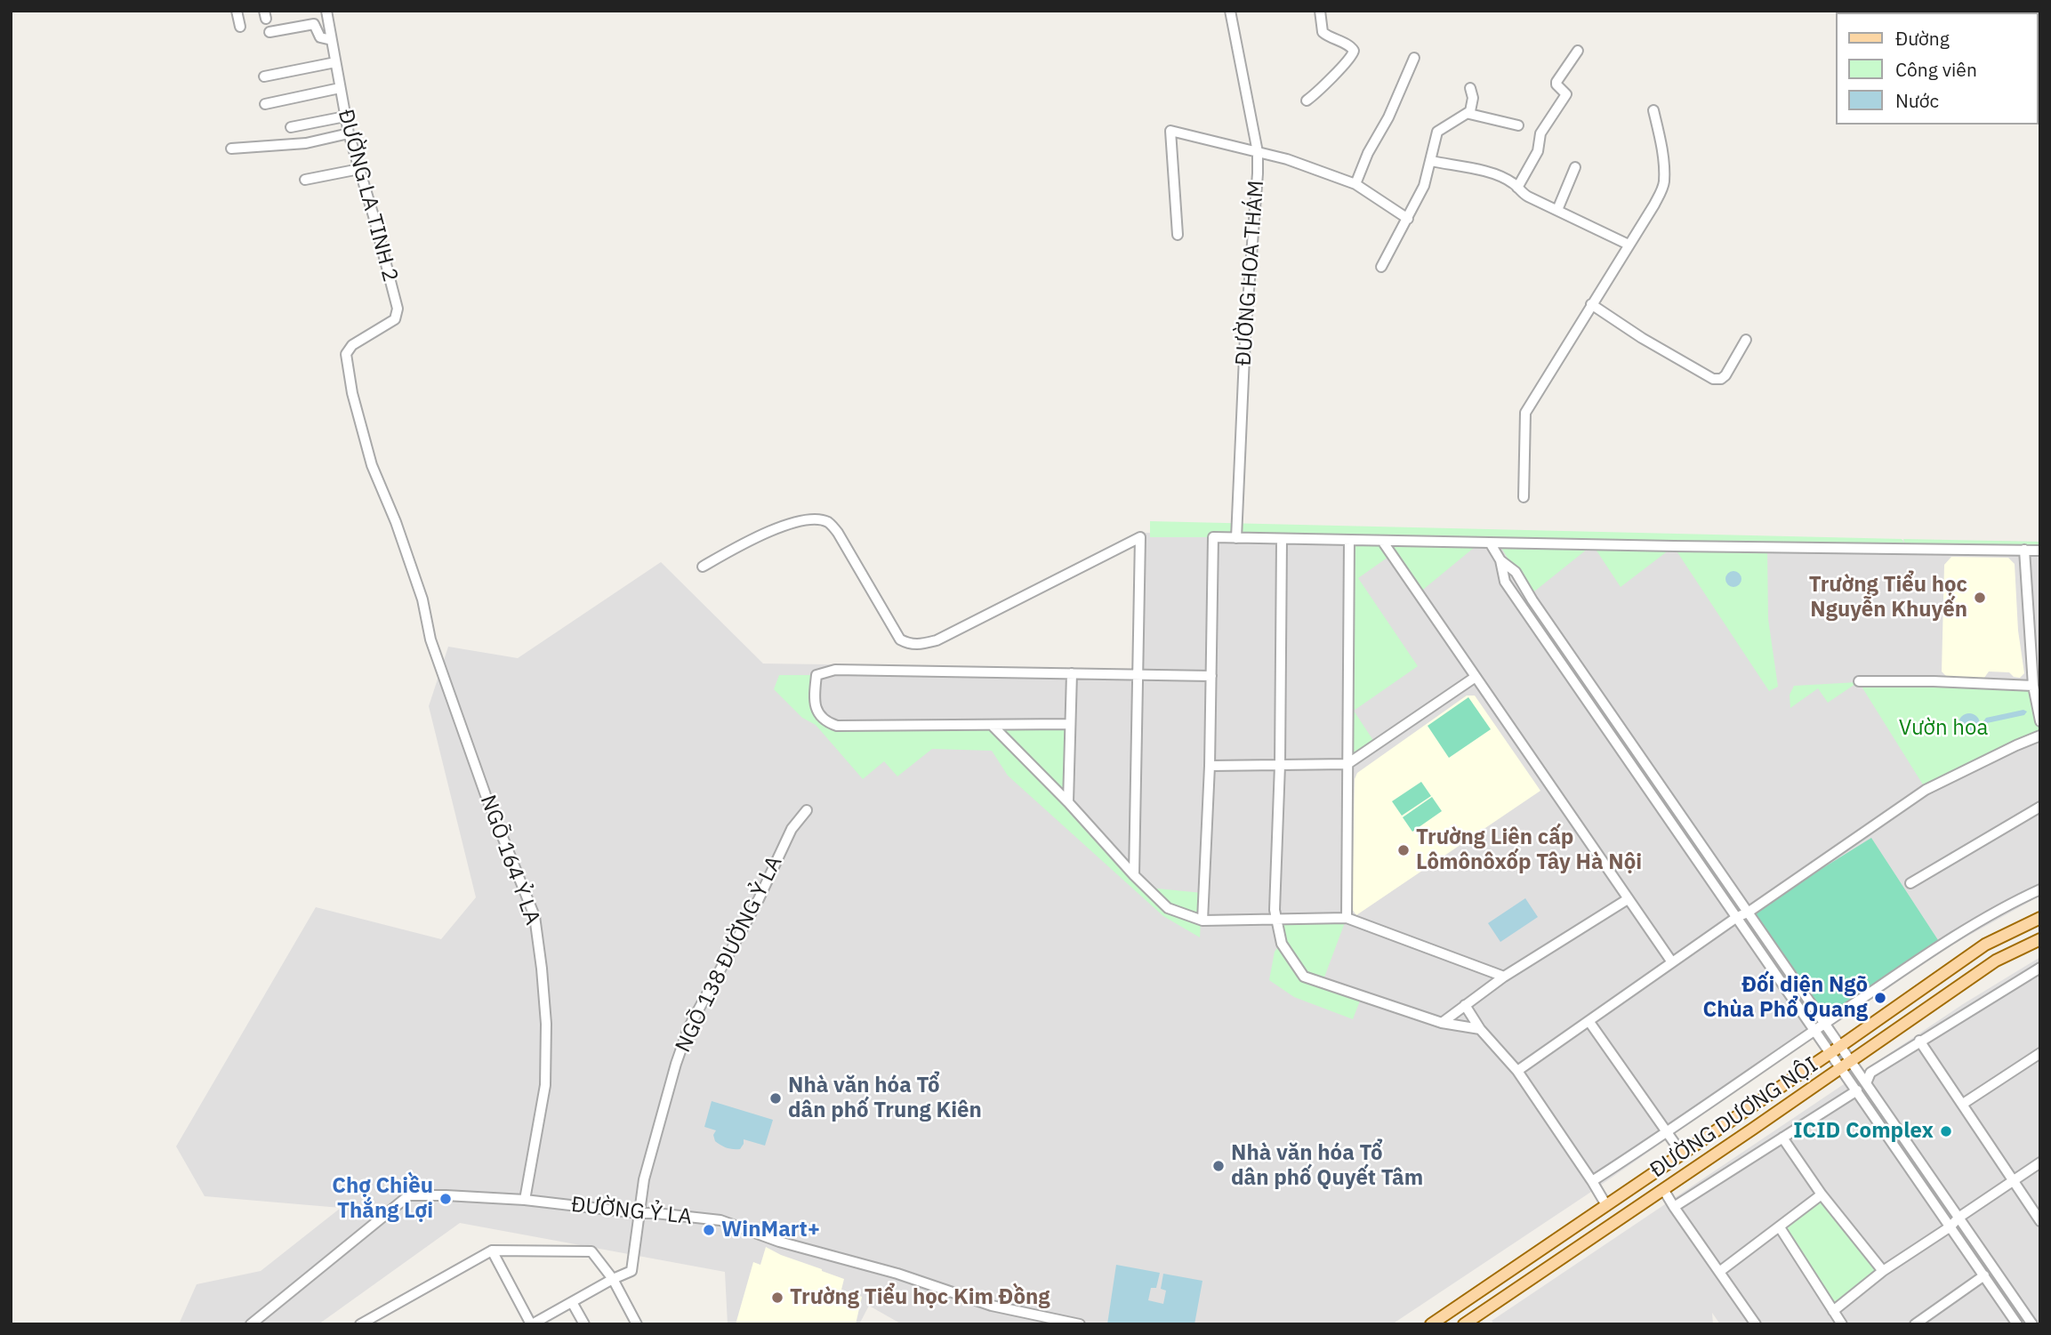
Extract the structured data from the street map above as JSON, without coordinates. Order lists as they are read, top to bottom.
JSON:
{
  "streets": {
    "main road": ["ĐƯỜNG DƯƠNG NỘI"],
    "street": [
      "ĐƯỜNG LA TINH 2",
      "ĐƯỜNG HOA THÁM",
      "NGÕ 164 Ỷ LA",
      "NGÕ 138 ĐƯỜNG Ỷ LA",
      "ĐƯỜNG Ỷ LA"
    ]
  },
  "crossings": [
    ["ĐƯỜNG LA TINH 2", "NGÕ 164 Ỷ LA"],
    ["NGÕ 164 Ỷ LA", "ĐƯỜNG Ỷ LA"],
    ["NGÕ 138 ĐƯỜNG Ỷ LA", "ĐƯỜNG Ỷ LA"]
  ],
  "parks": ["Vườn hoa"],
  "places": [
    "Trường Tiểu học Nguyễn Khuyến",
    "Trường Liên cấp Lômônôxốp Tây Hà Nội",
    "Đối diện Ngõ Chùa Phổ Quang",
    "Nhà văn hóa Tổ dân phố Trung Kiên",
    "ICID Complex",
    "Nhà văn hóa Tổ dân phố Quyết Tâm",
    "Chợ Chiều Thắng Lợi",
    "WinMart+",
    "Trường Tiểu học Kim Đồng"
  ],
  "legend": ["Đường", "Công viên", "Nước"]
}
